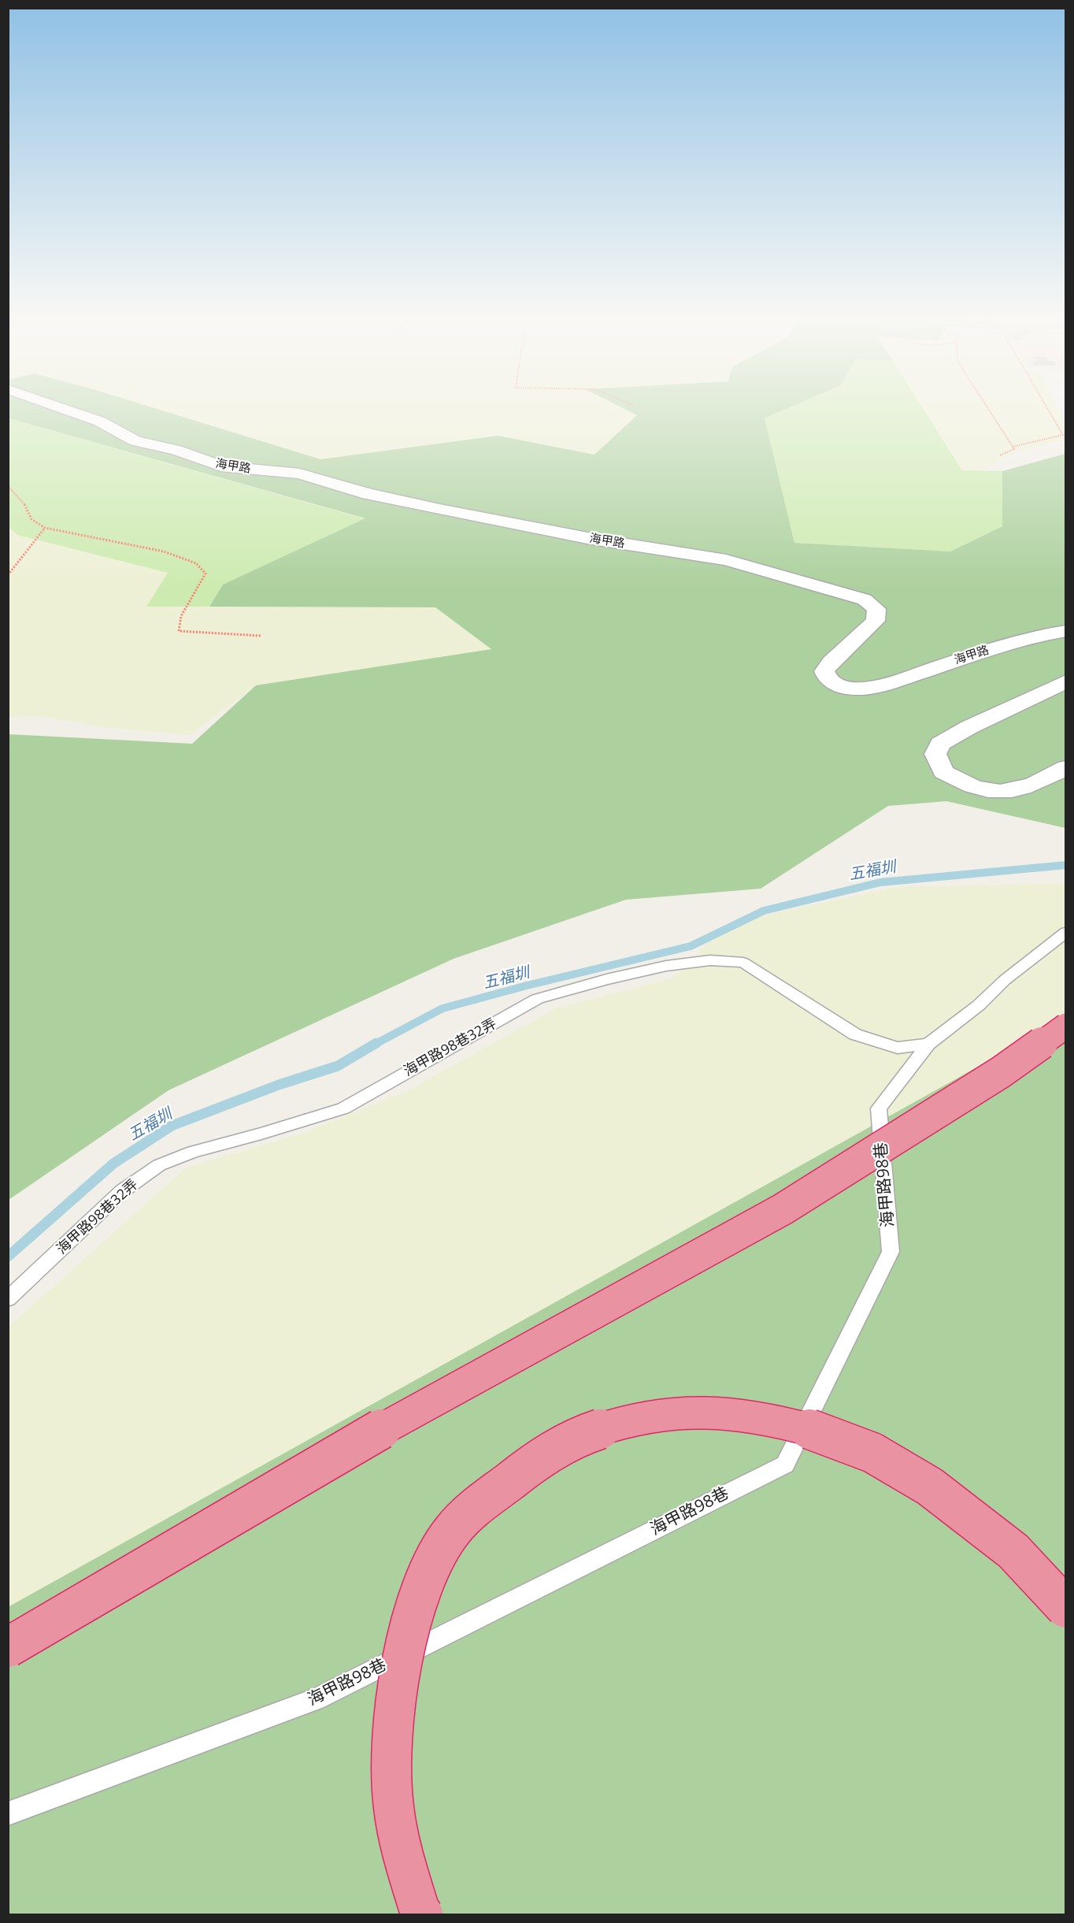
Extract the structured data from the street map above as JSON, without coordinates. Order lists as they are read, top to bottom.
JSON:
{
  "streets": {
    "street": ["海甲路"],
    "lane": ["海甲路98巷32弄", "海甲路98巷"]
  },
  "crossings": [
    ["海甲路98巷32弄", "海甲路98巷"]
  ],
  "water": ["五福圳"]
}
